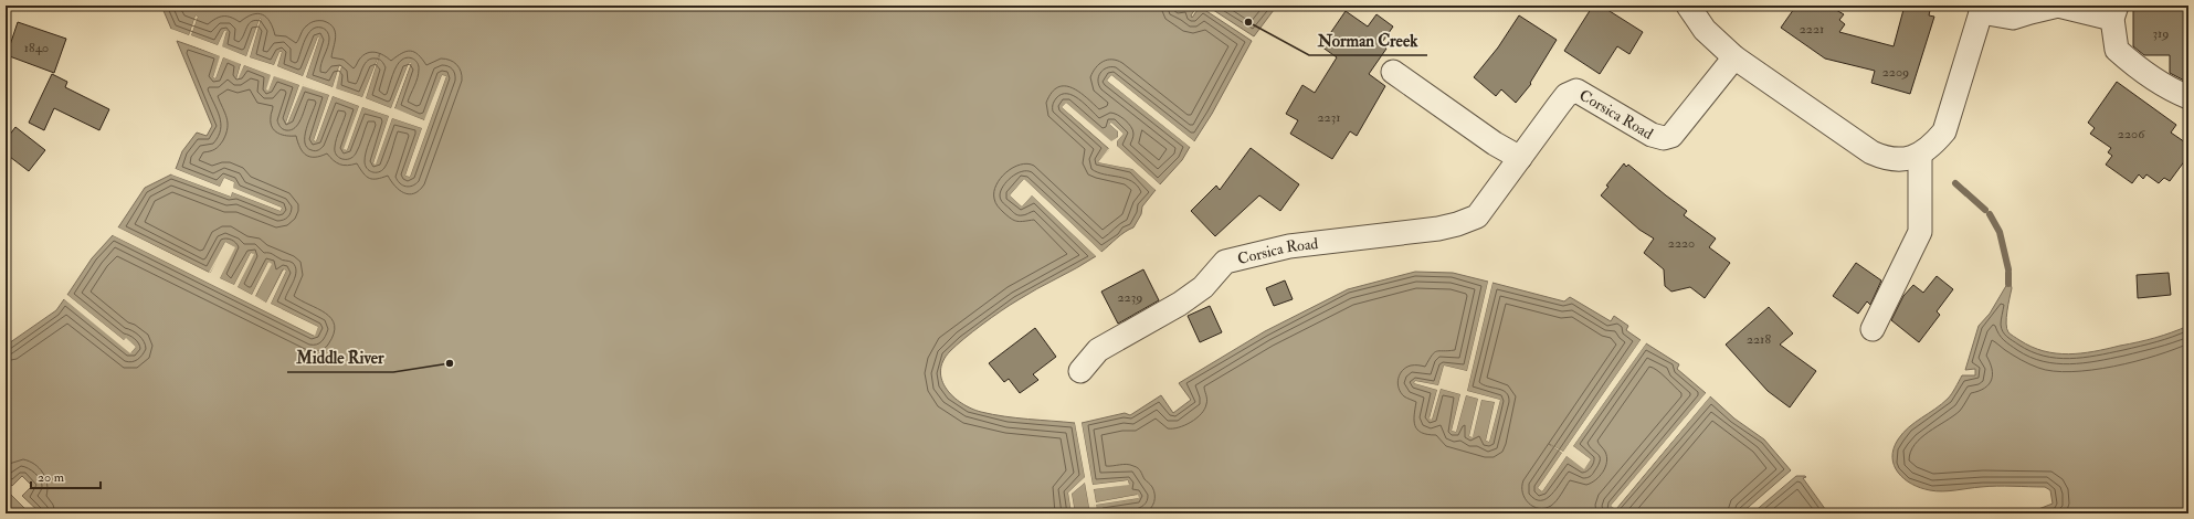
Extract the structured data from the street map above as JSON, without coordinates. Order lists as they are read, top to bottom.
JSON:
{
  "streets": {
    "street": ["Corsica Road"]
  },
  "places": ["Norman Creek", "Middle River"],
  "house_numbers": [
    "2221",
    "319",
    "1840",
    "2209",
    "2231",
    "2206",
    "2220",
    "2239",
    "2218"
  ],
  "scale_bar": "20 m"
}
